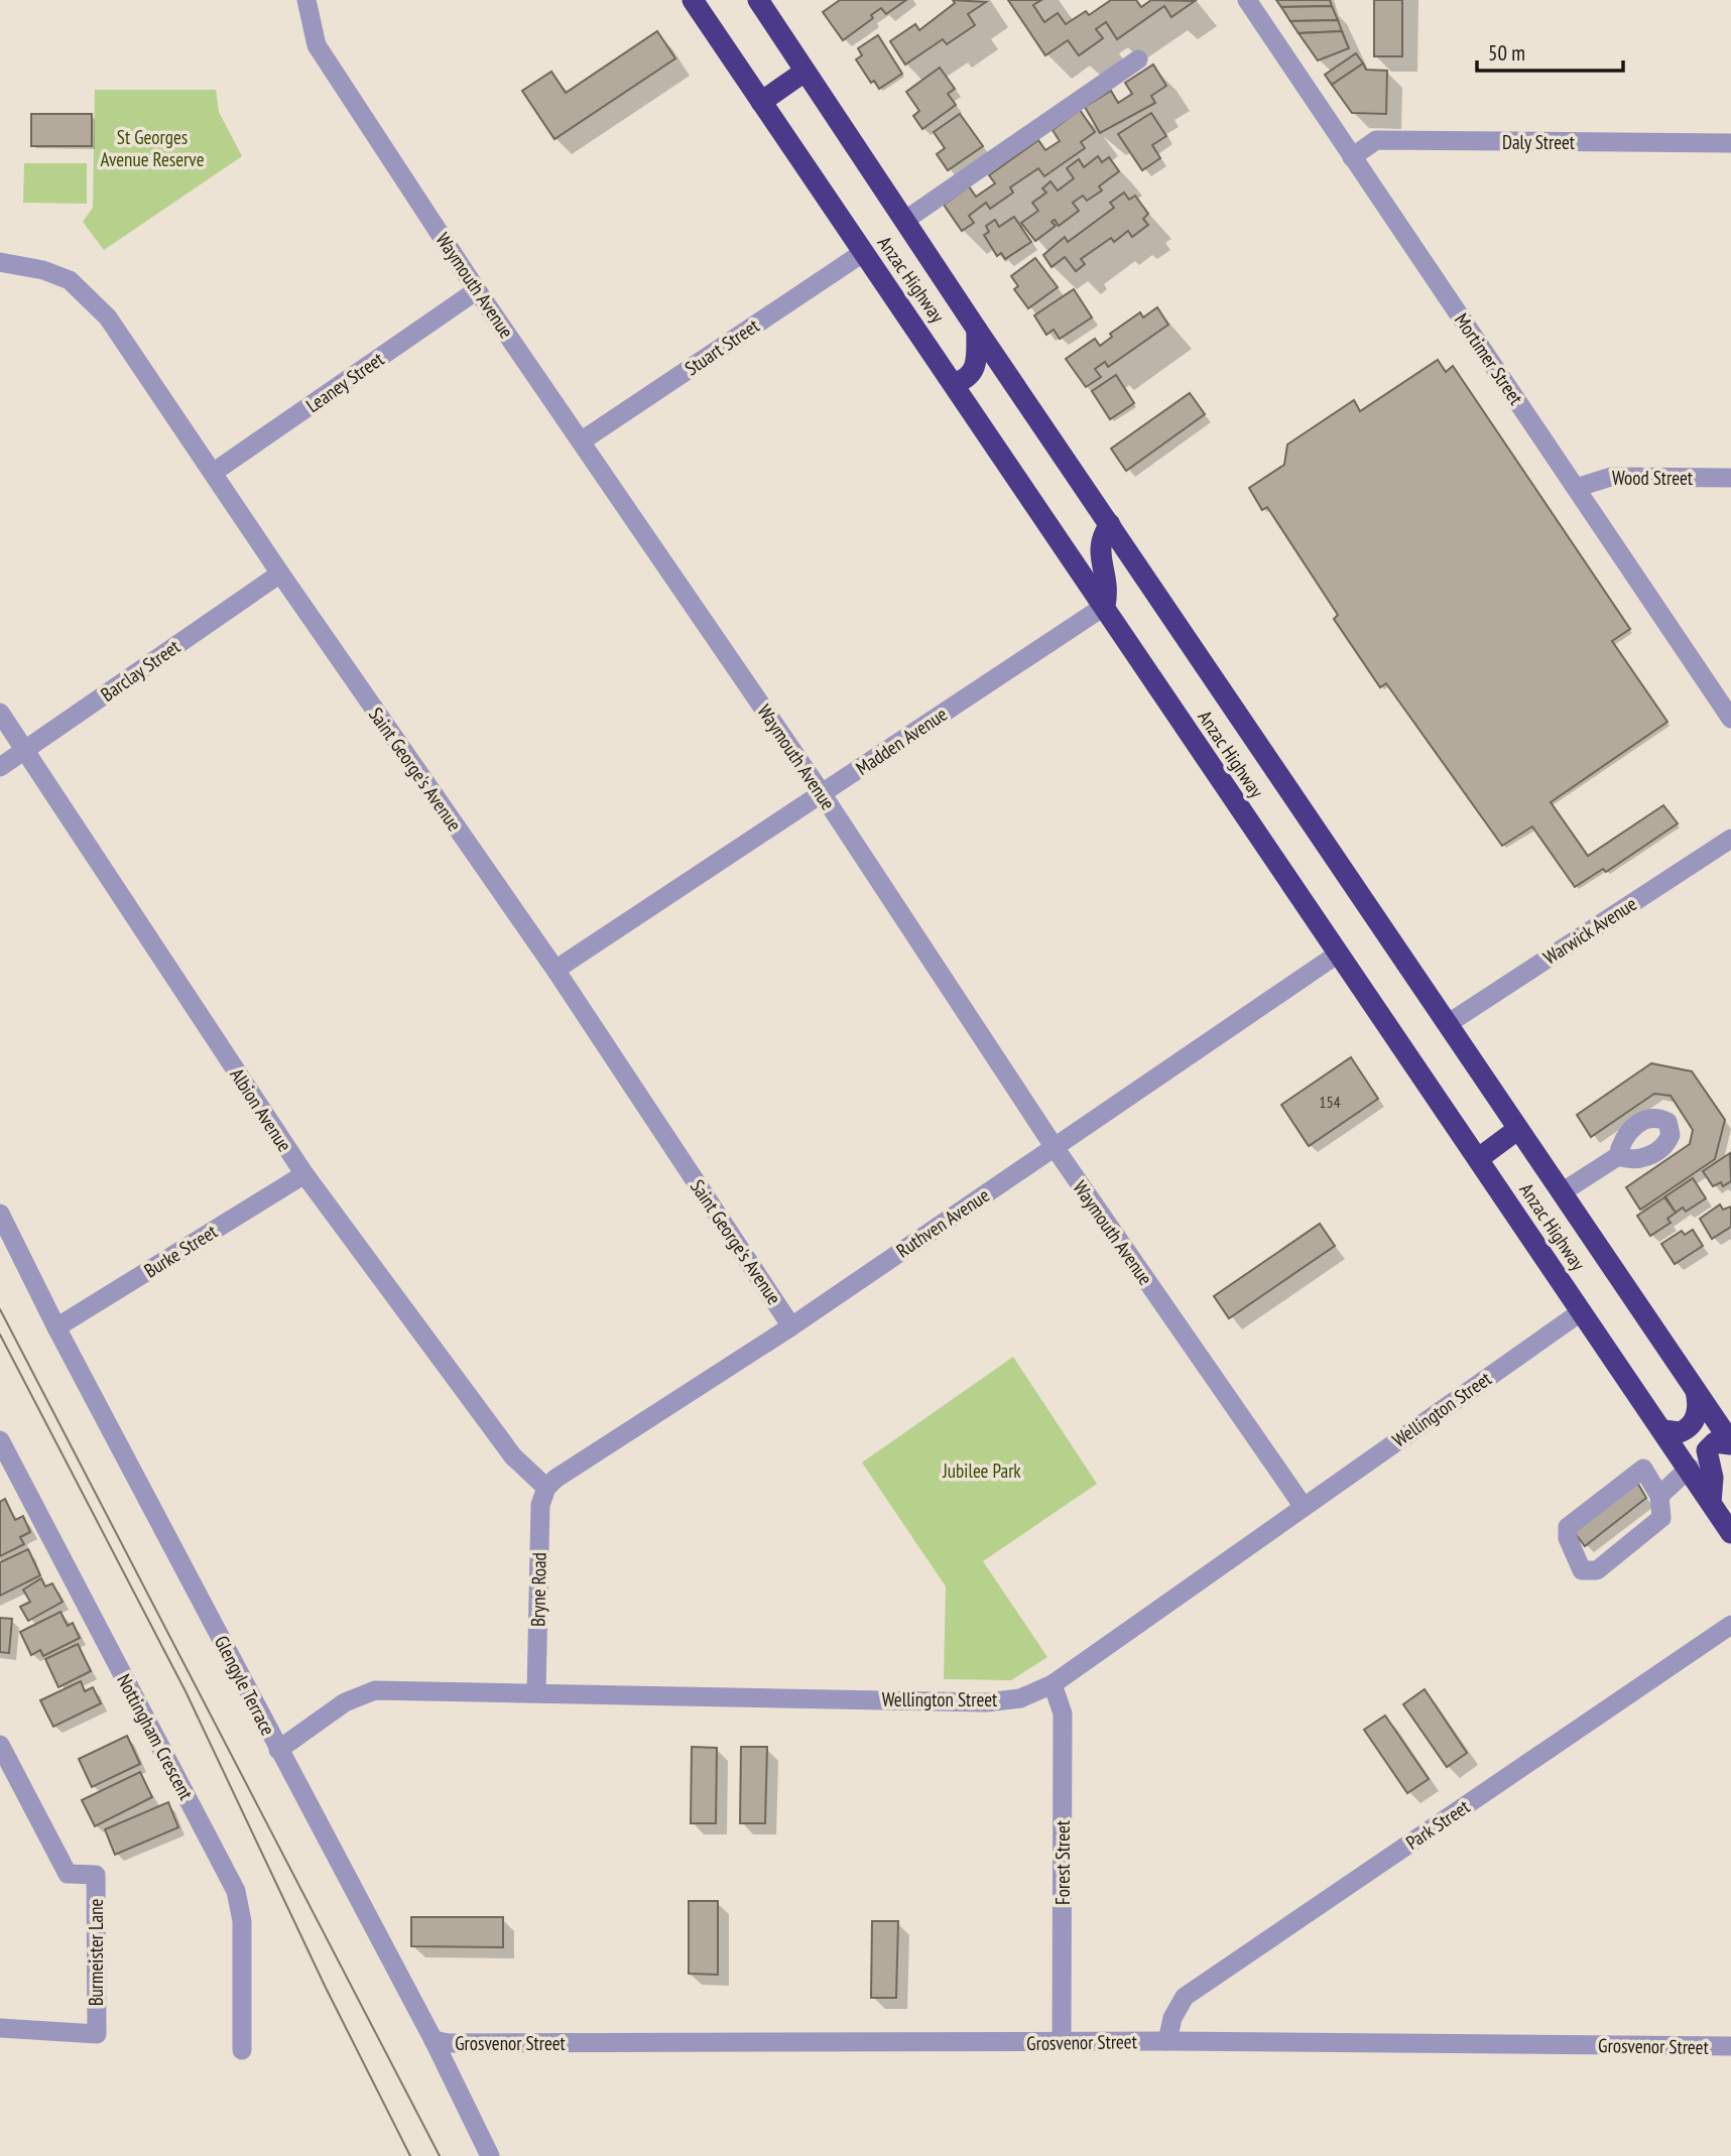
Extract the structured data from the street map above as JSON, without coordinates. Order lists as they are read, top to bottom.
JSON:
{
  "streets": {
    "highway": ["Anzac Highway"],
    "street": [
      "Daly Street",
      "Waymouth Avenue",
      "Stuart Street",
      "Mortimer Street",
      "Leaney Street",
      "Wood Street",
      "Barclay Street",
      "Madden Avenue",
      "Saint George's Avenue",
      "Warwick Avenue",
      "Albion Avenue",
      "Ruthven Avenue",
      "Burke Street",
      "Wellington Street",
      "Bryne Road",
      "Glengyle Terrace",
      "Nottingham Crescent",
      "Park Street",
      "Forest Street",
      "Burmeister Lane",
      "Grosvenor Street"
    ]
  },
  "crossings": [
    ["Daly Street", "Mortimer Street"],
    ["Anzac Highway", "Stuart Street"],
    ["Anzac Highway", "Madden Avenue"],
    ["Anzac Highway", "Warwick Avenue"],
    ["Anzac Highway", "Ruthven Avenue"],
    ["Anzac Highway", "Wellington Street"],
    ["Waymouth Avenue", "Stuart Street"],
    ["Waymouth Avenue", "Leaney Street"],
    ["Waymouth Avenue", "Madden Avenue"],
    ["Waymouth Avenue", "Ruthven Avenue"],
    ["Waymouth Avenue", "Wellington Street"],
    ["Mortimer Street", "Wood Street"],
    ["Leaney Street", "Saint George's Avenue"],
    ["Barclay Street", "Saint George's Avenue"],
    ["Barclay Street", "Albion Avenue"],
    ["Madden Avenue", "Saint George's Avenue"],
    ["Saint George's Avenue", "Ruthven Avenue"],
    ["Albion Avenue", "Ruthven Avenue"],
    ["Albion Avenue", "Burke Street"],
    ["Albion Avenue", "Bryne Road"],
    ["Ruthven Avenue", "Bryne Road"],
    ["Burke Street", "Glengyle Terrace"],
    ["Wellington Street", "Bryne Road"],
    ["Wellington Street", "Glengyle Terrace"],
    ["Wellington Street", "Forest Street"],
    ["Glengyle Terrace", "Grosvenor Street"],
    ["Park Street", "Grosvenor Street"],
    ["Forest Street", "Grosvenor Street"]
  ],
  "parks": ["St Georges Avenue Reserve", "Jubilee Park"],
  "house_numbers": ["154"],
  "scale_bar": "50 m"
}
